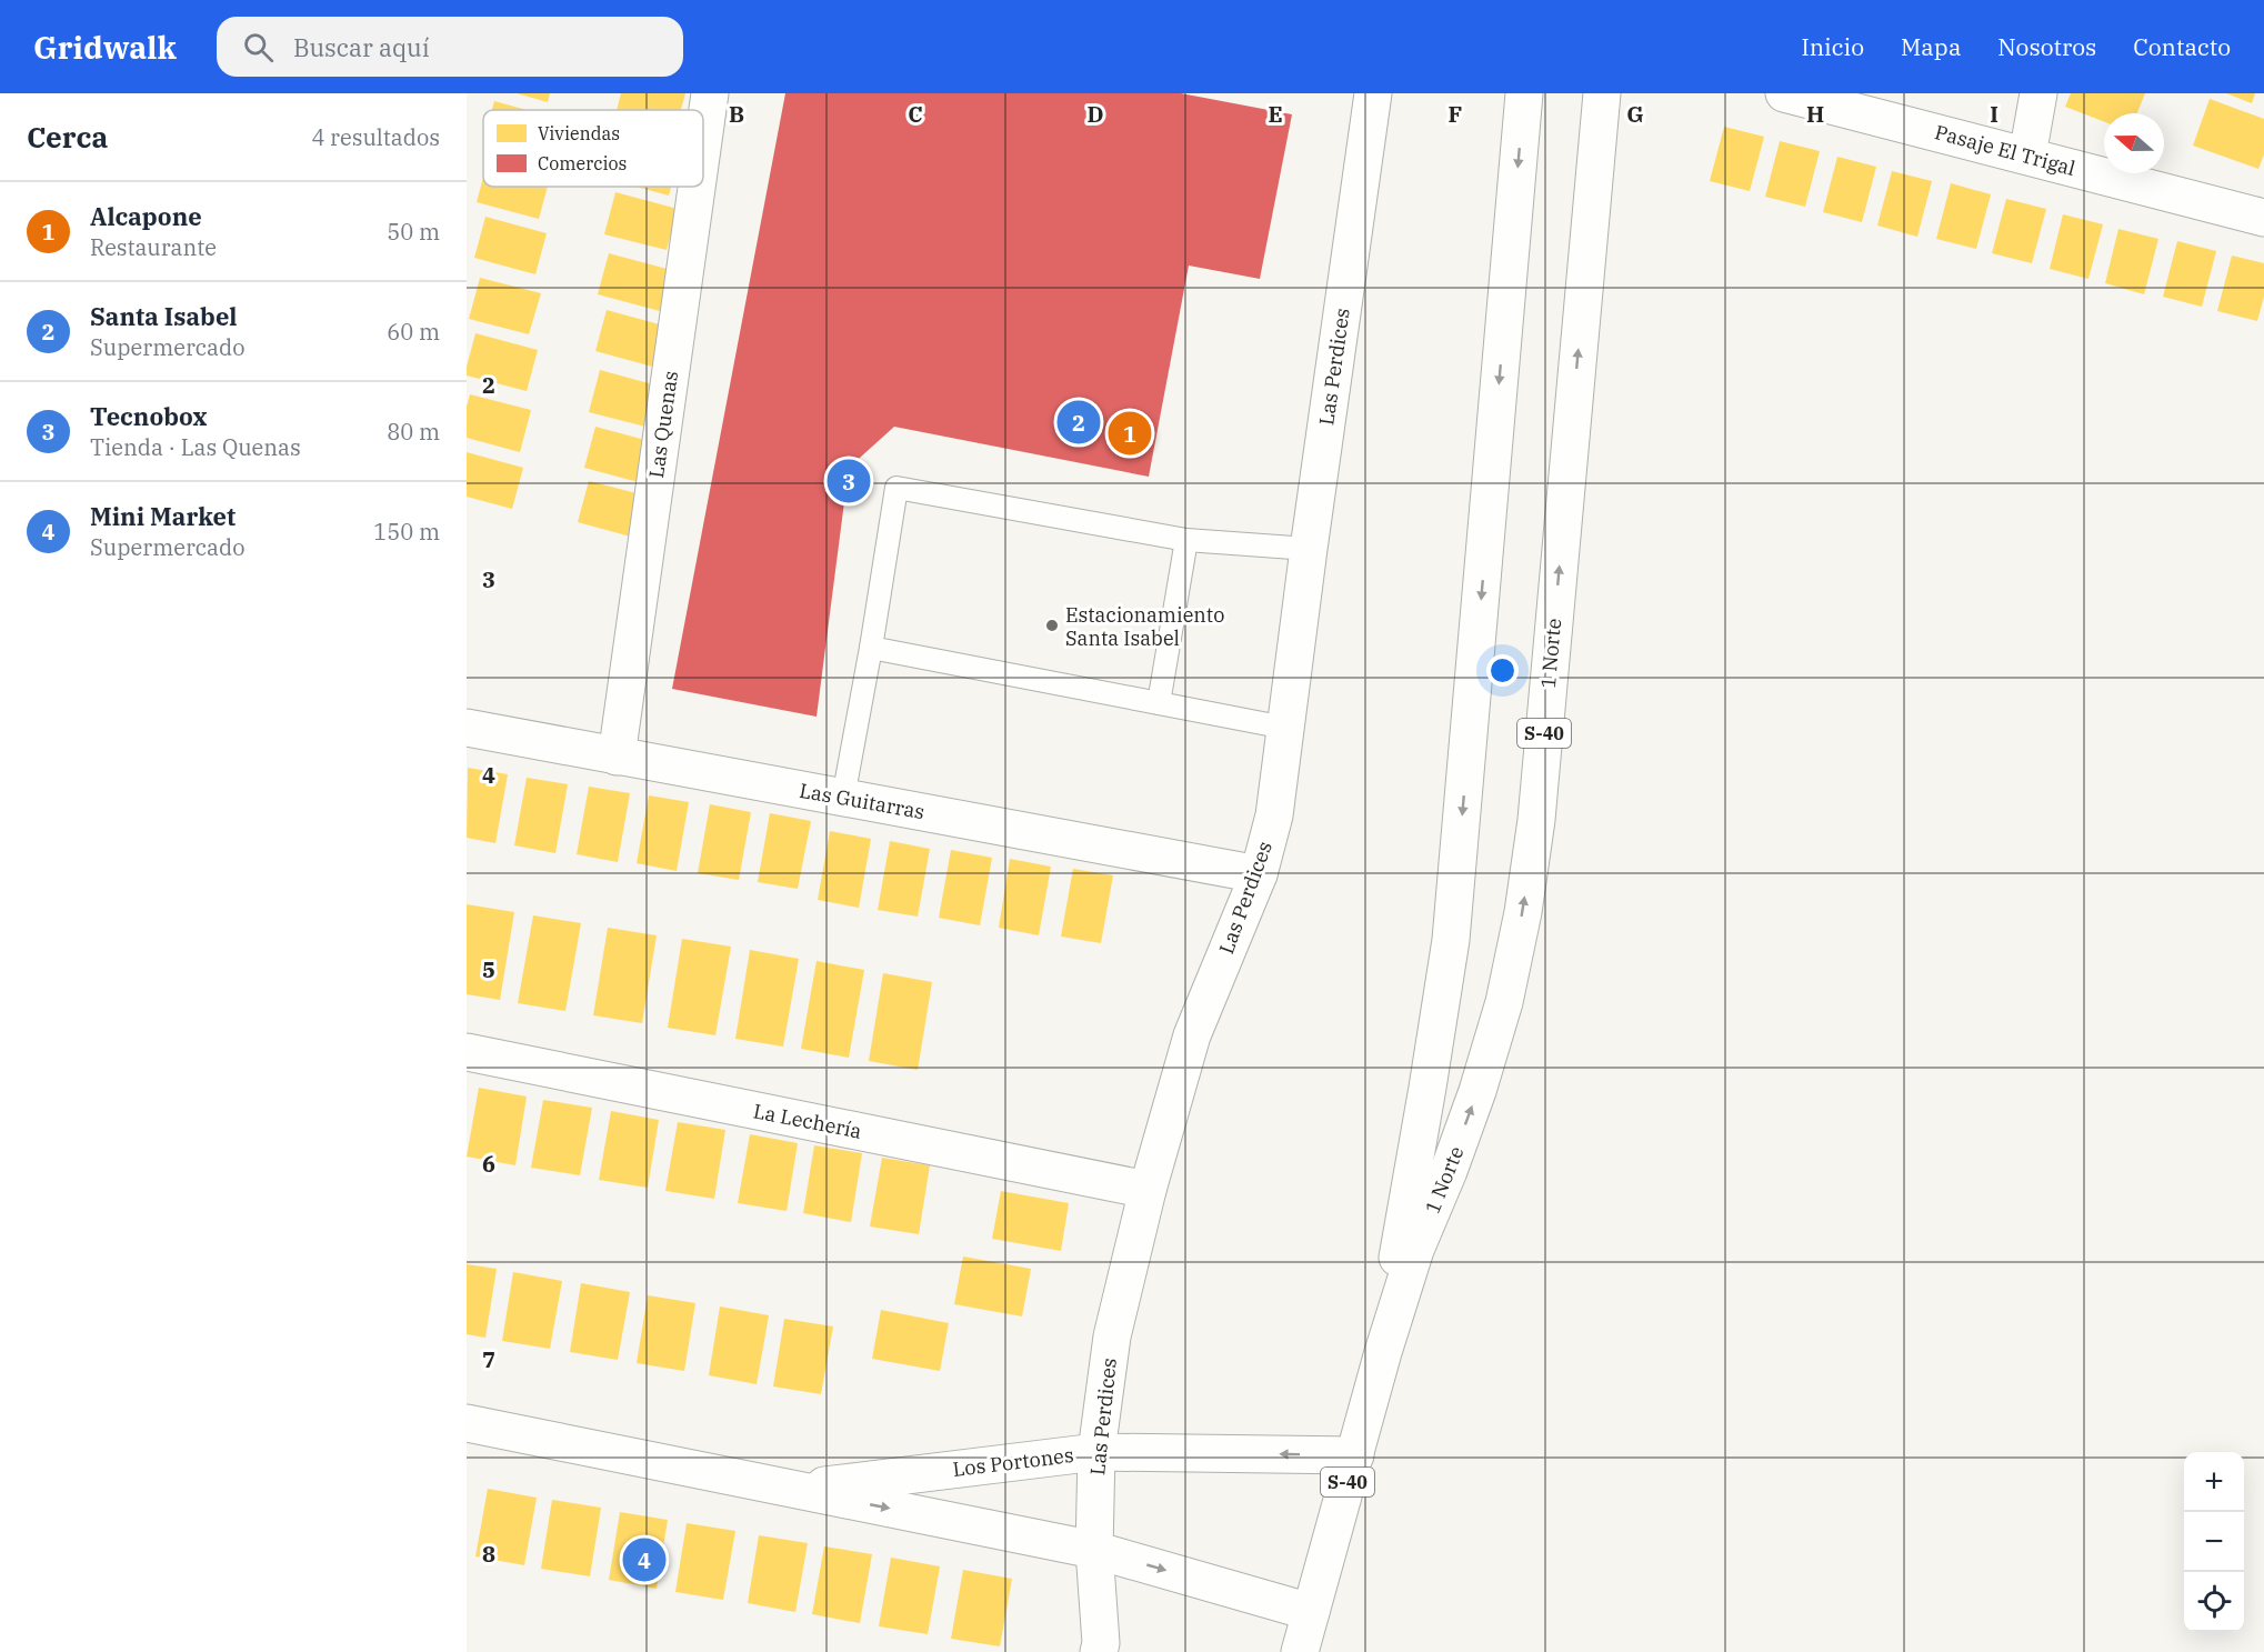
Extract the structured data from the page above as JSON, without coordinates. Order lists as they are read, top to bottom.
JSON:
{
  "streets": {
    "street": [
      "Pasaje El Trigal",
      "Las Perdices",
      "Las Quenas",
      "1 Norte",
      "S-40",
      "Las Guitarras",
      "La Lechería",
      "Los Portones"
    ]
  },
  "crossings": [
    ["Las Perdices", "Las Guitarras"],
    ["Las Perdices", "La Lechería"],
    ["Las Perdices", "Los Portones"],
    ["Las Quenas", "Las Guitarras"],
    ["1 Norte", "Los Portones"]
  ],
  "places": ["Estacionamiento Santa Isabel"],
  "legend": ["Viviendas", "Comercios"],
  "north": "left",
  "page": {
    "header": "Gridwalk",
    "search": "Buscar aquí",
    "nav": [
      "Inicio",
      "Mapa",
      "Nosotros",
      "Contacto"
    ],
    "heading": ["Cerca", "4 resultados"],
    "list": [
      {
        "mark": "1",
        "name": "Alcapone",
        "note": "Restaurante",
        "value": "50 m"
      },
      {
        "mark": "2",
        "name": "Santa Isabel",
        "note": "Supermercado",
        "value": "60 m"
      },
      {
        "mark": "3",
        "name": "Tecnobox",
        "note": "Tienda · Las Quenas",
        "value": "80 m"
      },
      {
        "mark": "4",
        "name": "Mini Market",
        "note": "Supermercado",
        "value": "150 m"
      }
    ],
    "pins": [
      "2",
      "1",
      "3",
      "4"
    ],
    "map_buttons": ["+", "−"]
  },
  "grid": {
    "columns": [
      "B",
      "C",
      "D",
      "E",
      "F",
      "G",
      "H",
      "I"
    ],
    "rows": [
      "2",
      "3",
      "4",
      "5",
      "6",
      "7",
      "8"
    ]
  }
}
